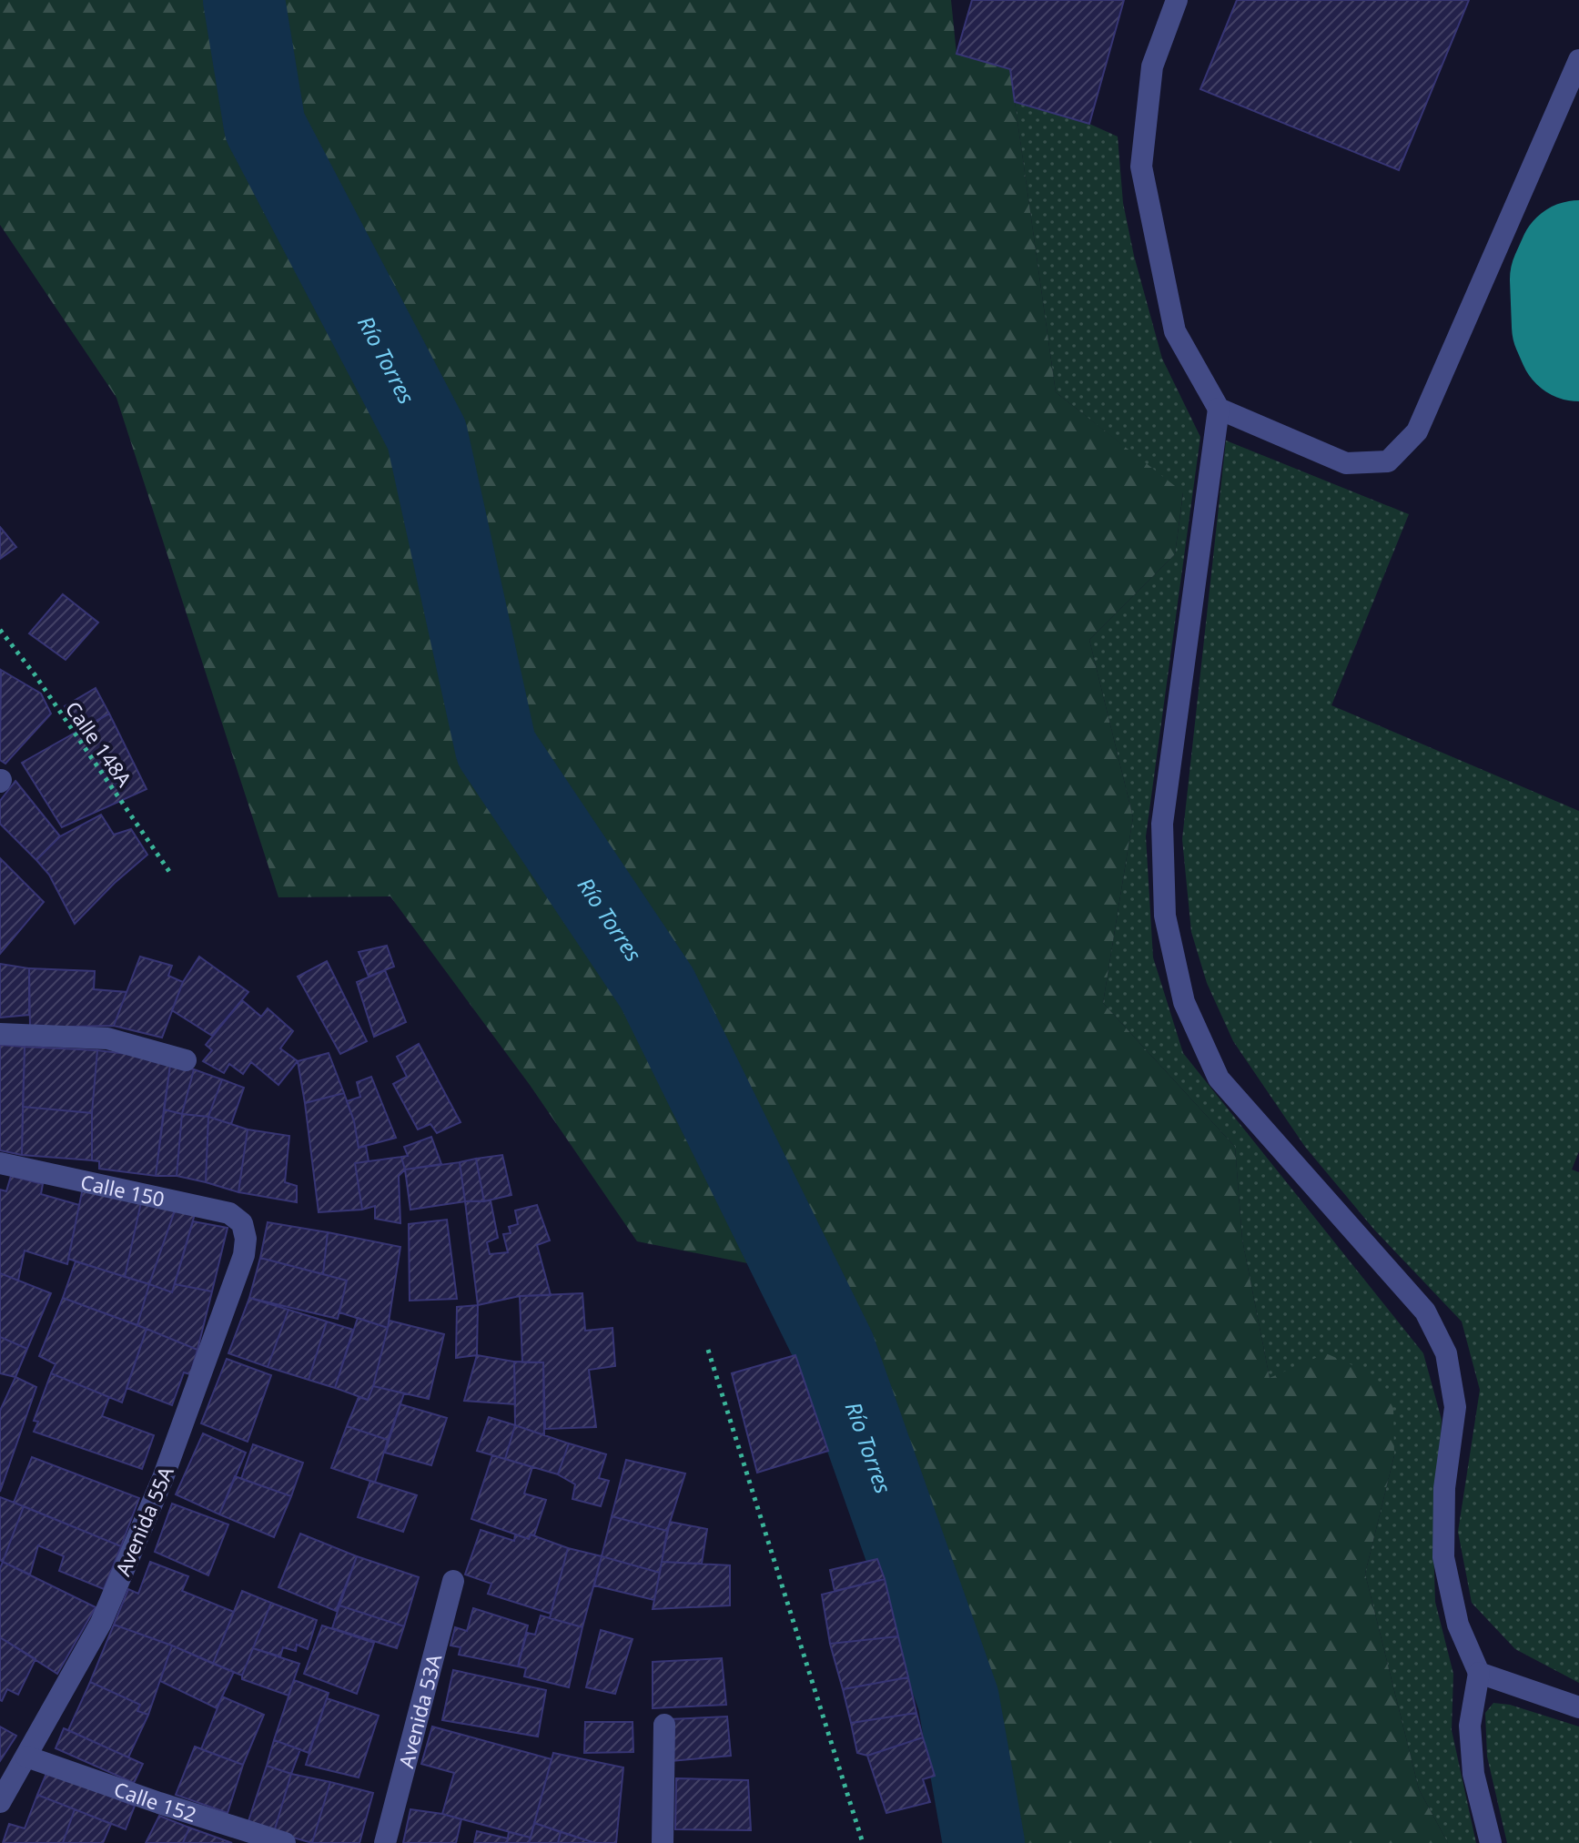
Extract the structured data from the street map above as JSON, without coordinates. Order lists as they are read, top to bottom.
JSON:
{
  "streets": {
    "lane": [
      "Calle 150",
      "Avenida 55A",
      "Avenida 53A",
      "Calle 152"
    ],
    "path": ["Calle 148A"]
  },
  "crossings": [
    ["Calle 150", "Avenida 55A"],
    ["Avenida 55A", "Calle 152"]
  ],
  "water": ["Río Torres"]
}
